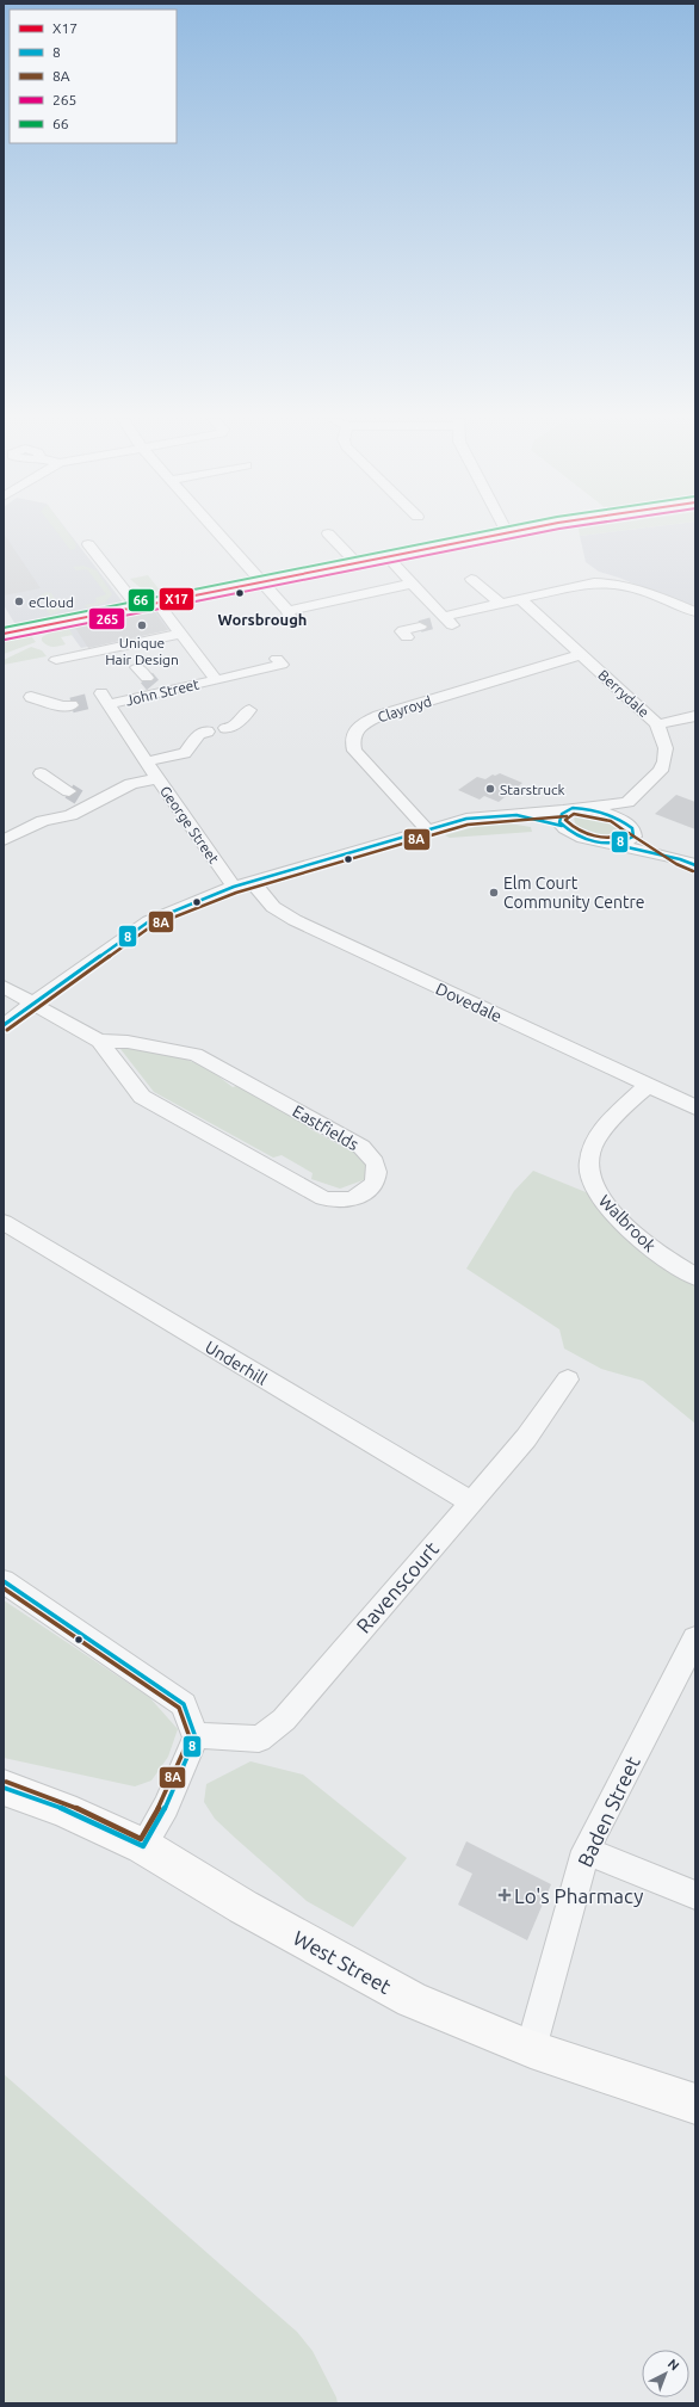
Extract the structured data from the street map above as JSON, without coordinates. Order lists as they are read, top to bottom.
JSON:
{
  "streets": {
    "main road": ["West Street"],
    "street": [
      "John Street",
      "Berrydale",
      "Clayroyd",
      "George Street",
      "Dovedale",
      "Eastfields",
      "Walbrook",
      "Underhill",
      "Ravenscourt",
      "Baden Street"
    ]
  },
  "crossings": [
    ["John Street", "George Street"],
    ["Berrydale", "Clayroyd"],
    ["Dovedale", "Walbrook"],
    ["Underhill", "Ravenscourt"],
    ["Baden Street", "West Street"]
  ],
  "districts": ["Worsbrough"],
  "places": {
    "other": [
      "eCloud",
      "Unique Hair Design",
      "Starstruck",
      "Elm Court Community Centre"
    ],
    "health": ["Lo's Pharmacy"]
  },
  "lines": [
    "transit line X17",
    "transit line 265",
    "transit line 66",
    "transit line 8",
    "transit line 8A"
  ],
  "legend": [
    "X17",
    "8",
    "8A",
    "265",
    "66"
  ],
  "north": "top right"
}
